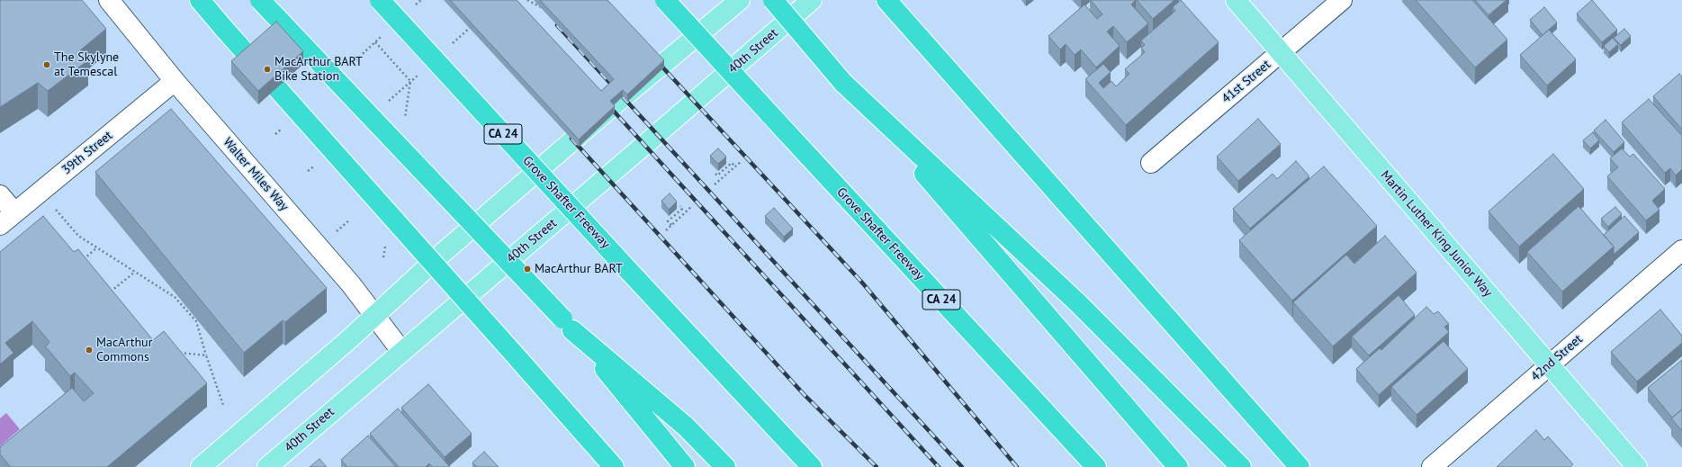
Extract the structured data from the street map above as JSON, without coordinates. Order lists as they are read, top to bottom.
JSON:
{
  "streets": {
    "highway": ["CA 24", "Grove Shafter Freeway"],
    "main road": ["40th Street", "Martin Luther King Junior Way"],
    "street": [
      "41st Street",
      "39th Street",
      "Walter Miles Way",
      "42nd Street"
    ]
  },
  "crossings": [
    ["40th Street", "Walter Miles Way"],
    ["41st Street", "Martin Luther King Junior Way"],
    ["39th Street", "Walter Miles Way"],
    ["Martin Luther King Junior Way", "42nd Street"]
  ],
  "places": [
    "The Skylyne at Temescal",
    "MacArthur BART Bike Station",
    "MacArthur BART",
    "MacArthur Commons"
  ]
}
